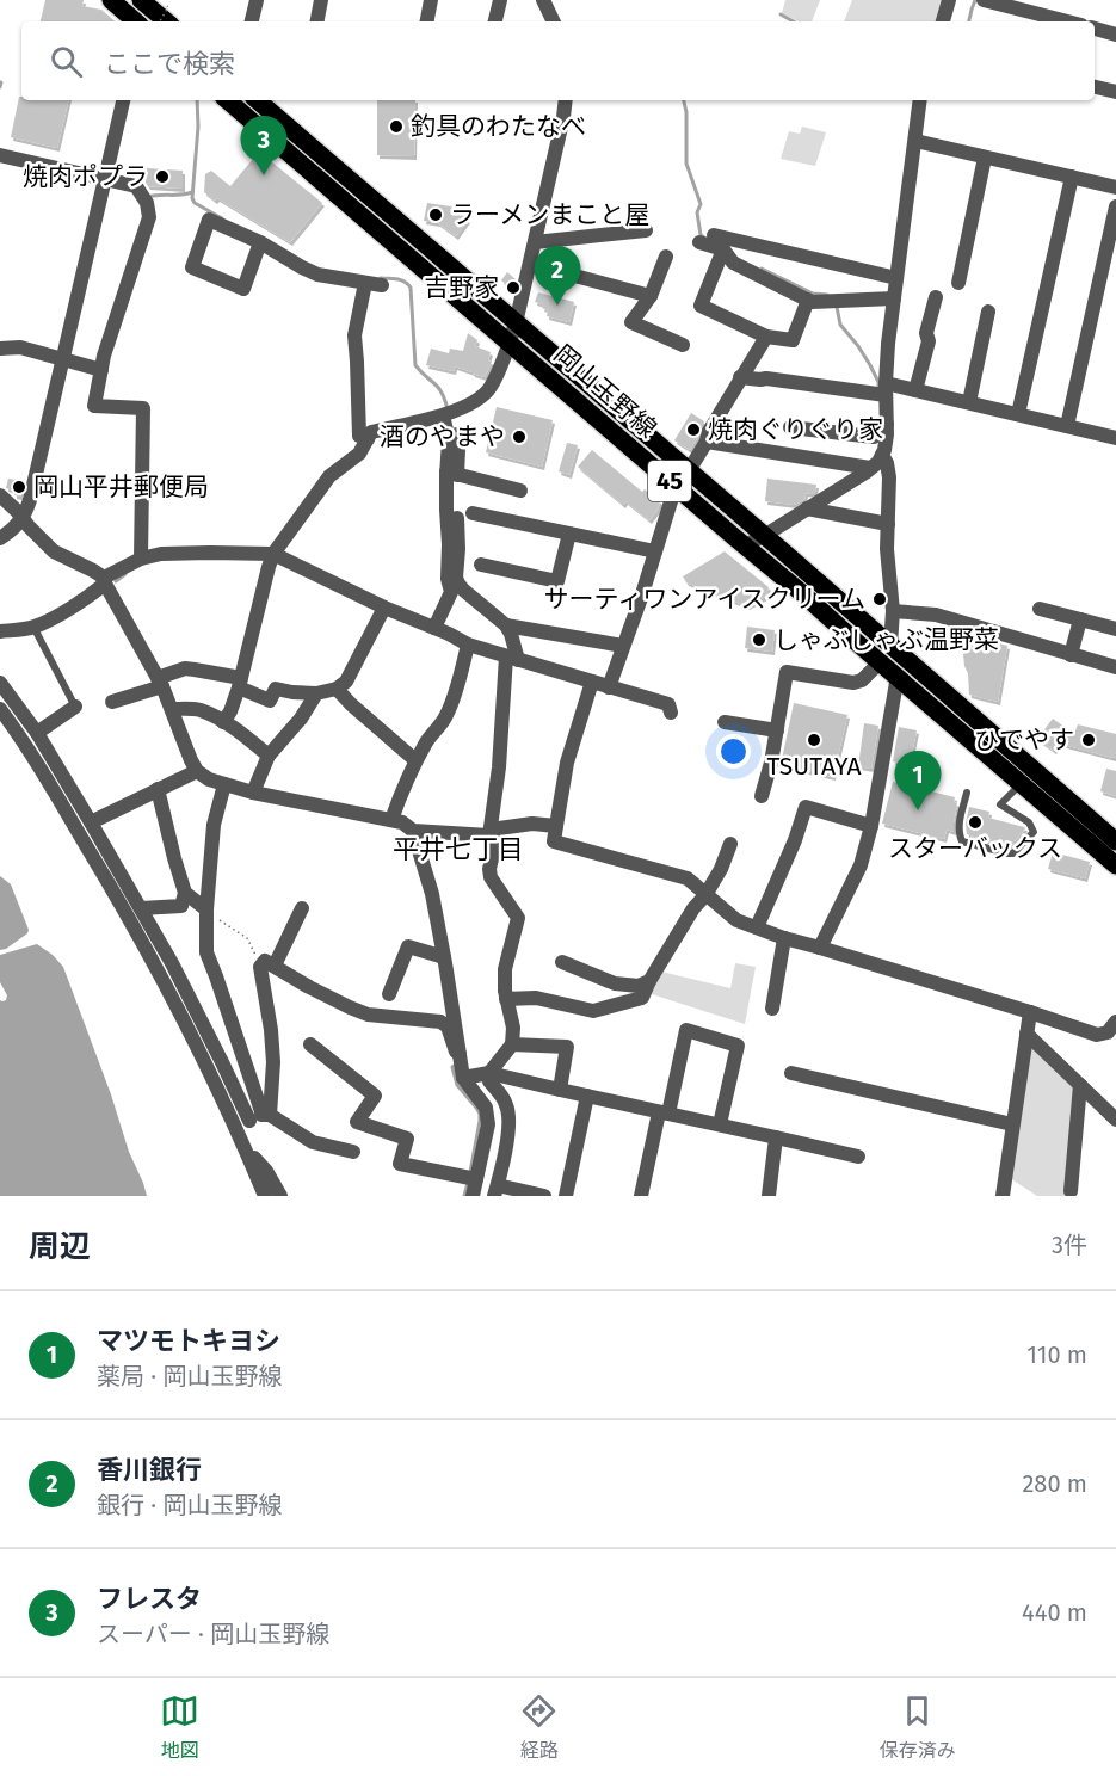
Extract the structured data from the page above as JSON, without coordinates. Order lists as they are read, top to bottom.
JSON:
{
  "streets": {
    "main road": ["岡山玉野線", "45"]
  },
  "districts": ["平井七丁目"],
  "places": [
    "釣具のわたなべ",
    "焼肉ポプラ",
    "ラーメンまこと屋",
    "吉野家",
    "焼肉ぐりぐり家",
    "酒のやまや",
    "岡山平井郵便局",
    "サーティワンアイスクリーム",
    "しゃぶしゃぶ温野菜",
    "TSUTAYA",
    "ひでやす",
    "スターバックス"
  ],
  "page": {
    "search": "ここで検索",
    "pins": ["3", "2", "1"],
    "heading": ["周辺", "3件"],
    "list": [
      {
        "mark": "1",
        "name": "マツモトキヨシ",
        "note": "薬局 · 岡山玉野線",
        "value": "110 m"
      },
      {
        "mark": "2",
        "name": "香川銀行",
        "note": "銀行 · 岡山玉野線",
        "value": "280 m"
      },
      {
        "mark": "3",
        "name": "フレスタ",
        "note": "スーパー · 岡山玉野線",
        "value": "440 m"
      }
    ],
    "nav": ["地図", "経路", "保存済み"]
  }
}
